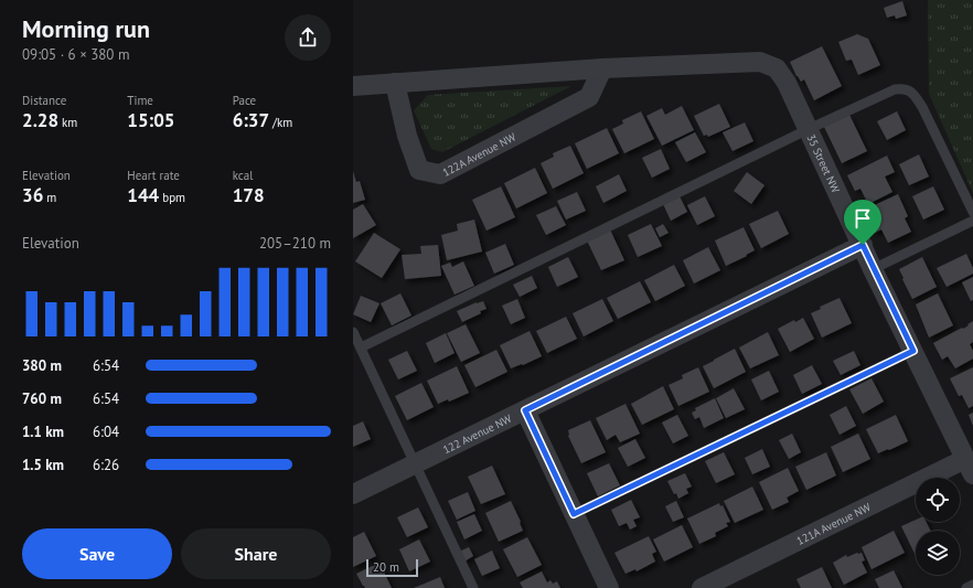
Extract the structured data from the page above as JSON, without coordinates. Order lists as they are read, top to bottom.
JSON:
{
  "streets": {
    "street": [
      "122A Avenue NW",
      "35 Street NW",
      "122 Avenue NW",
      "121A Avenue NW"
    ]
  },
  "crossings": [
    ["122A Avenue NW", "35 Street NW"],
    ["35 Street NW", "122 Avenue NW"],
    ["35 Street NW", "121A Avenue NW"]
  ],
  "scale_bar": "20 m",
  "page": {
    "heading": ["Morning run", "09:05 · 6 × 380 m"],
    "stats": [
      ["Distance", "2.28 km"],
      ["Time", "15:05"],
      ["Pace", "6:37 /km"],
      ["Elevation", "36 m"],
      ["Heart rate", "144 bpm"],
      ["kcal", "178"]
    ],
    "chart": ["Elevation", "205–210 m"],
    "list": [
      {
        "name": "380 m",
        "note": "6:54"
      },
      {
        "name": "760 m",
        "note": "6:54"
      },
      {
        "name": "1.1 km",
        "note": "6:04"
      },
      {
        "name": "1.5 km",
        "note": "6:26"
      }
    ],
    "buttons": ["Save", "Share"],
    "scale": "20 m"
  }
}
